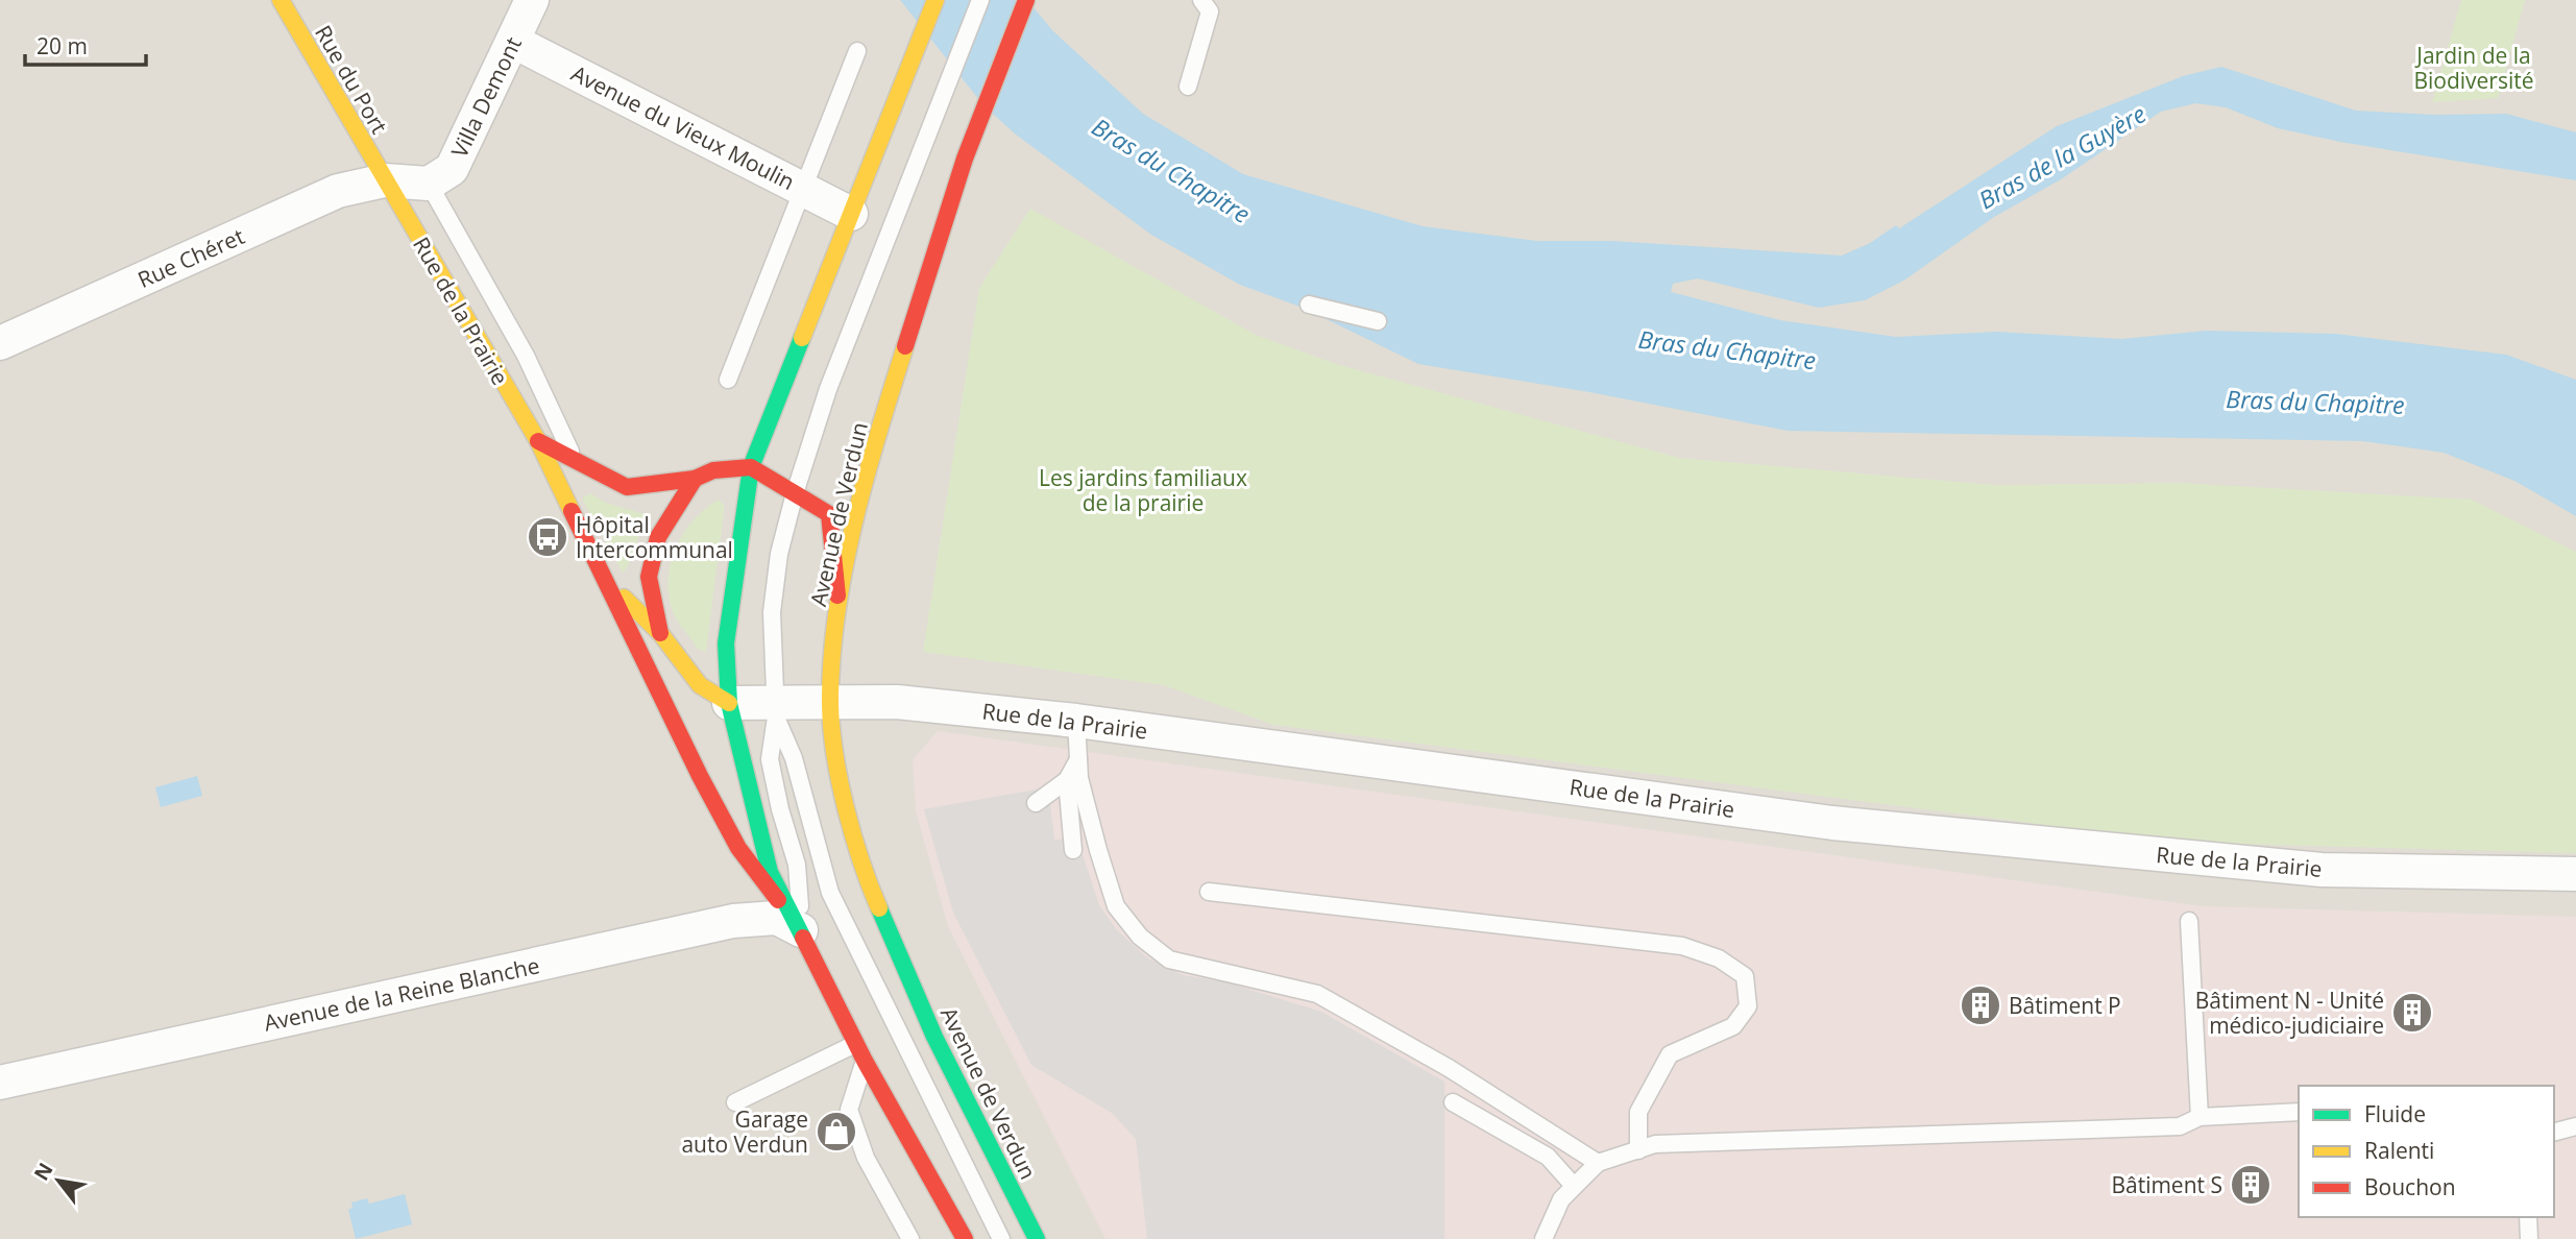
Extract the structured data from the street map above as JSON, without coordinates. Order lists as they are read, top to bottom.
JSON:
{
  "streets": {
    "main road": ["Rue du Port", "Rue de la Prairie", "Avenue de Verdun"],
    "street": [
      "Villa Demont",
      "Avenue du Vieux Moulin",
      "Rue Chéret",
      "Avenue de la Reine Blanche"
    ]
  },
  "crossings": [
    ["Rue du Port", "Rue Chéret"],
    ["Rue du Port", "Rue de la Prairie"],
    ["Villa Demont", "Avenue du Vieux Moulin"],
    ["Avenue du Vieux Moulin", "Avenue de Verdun"],
    ["Rue Chéret", "Rue de la Prairie"],
    ["Rue de la Prairie", "Avenue de Verdun"],
    ["Avenue de Verdun", "Avenue de la Reine Blanche"]
  ],
  "water": ["Bras de la Guyère", "Bras du Chapitre"],
  "parks": ["Jardin de la Biodiversité", "Les jardins familiaux de la prairie"],
  "places": {
    "bus stop": ["Hôpital Intercommunal"],
    "building": ["Bâtiment P", "Bâtiment N - Unité médico-judiciaire", "Bâtiment S"],
    "shop": ["Garage auto Verdun"]
  },
  "legend": ["Fluide", "Ralenti", "Bouchon"],
  "scale_bar": "20 m",
  "north": "top left"
}
